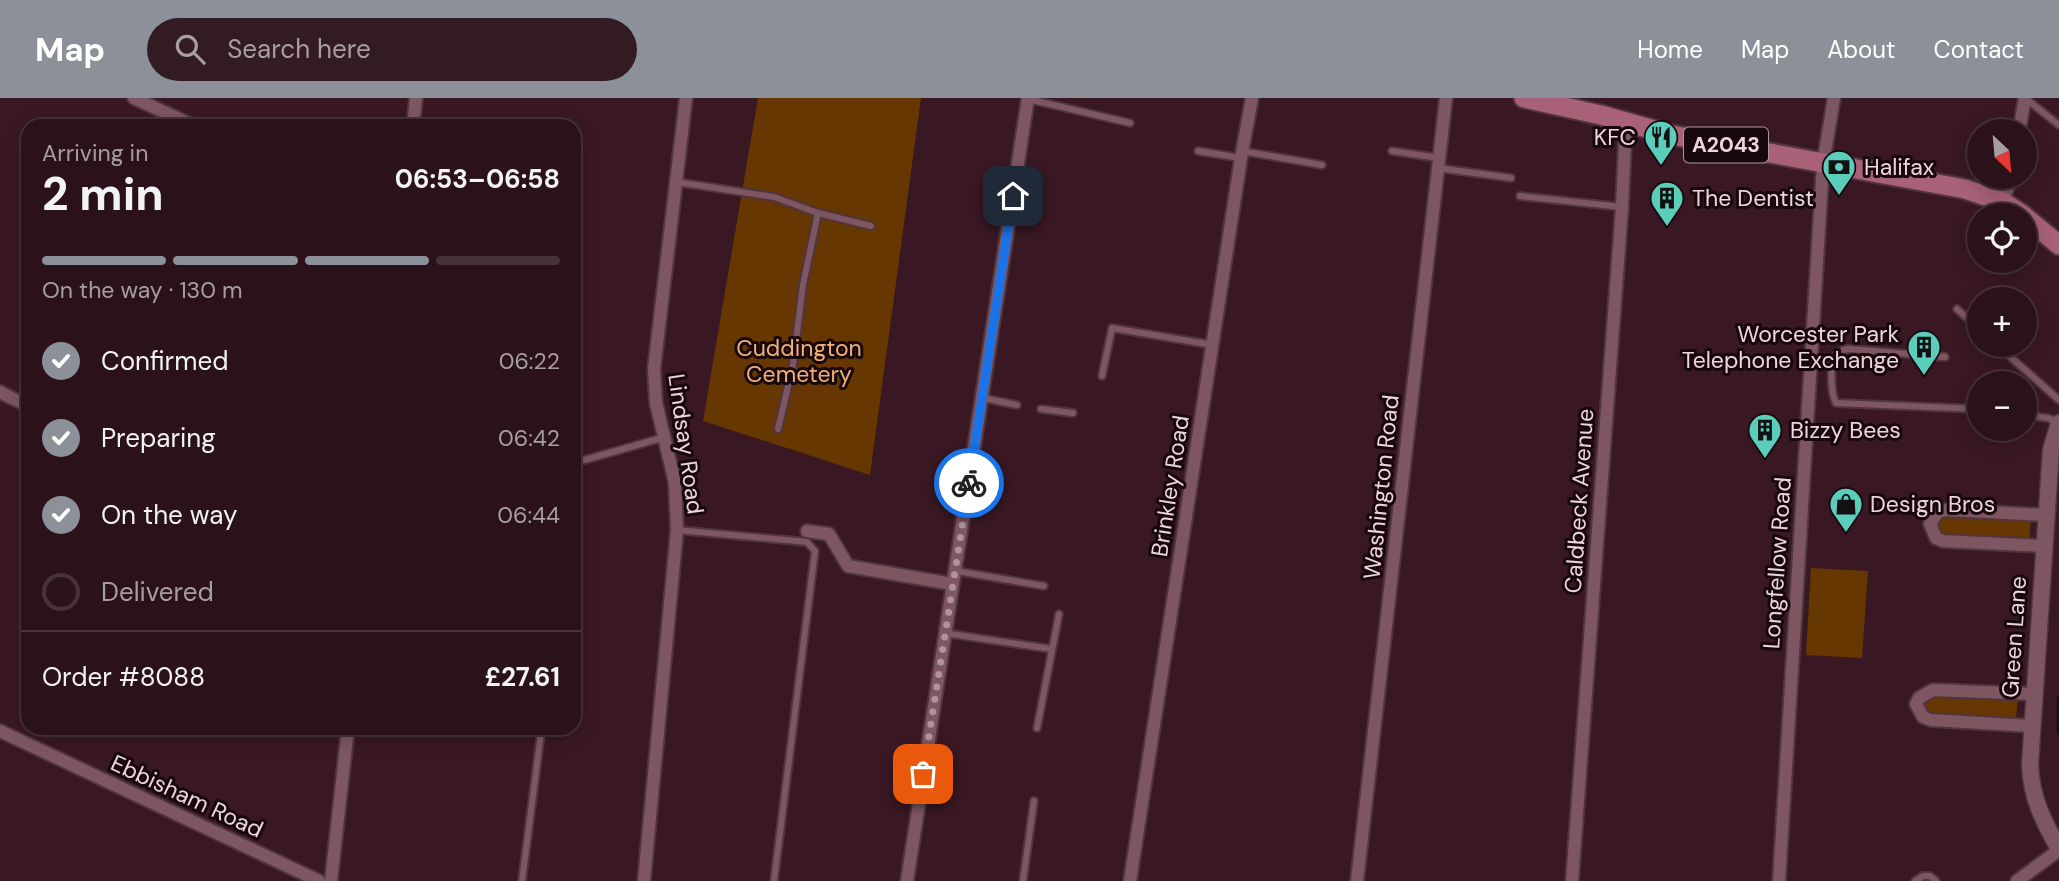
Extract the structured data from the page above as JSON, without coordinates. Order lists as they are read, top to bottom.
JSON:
{
  "streets": {
    "main road": ["A2043"],
    "street": [
      "Lindsay Road",
      "Brinkley Road",
      "Washington Road",
      "Caldbeck Avenue",
      "Longfellow Road",
      "Green Lane",
      "Ebbisham Road"
    ]
  },
  "crossings": [
    ["A2043", "Caldbeck Avenue"],
    ["A2043", "Longfellow Road"]
  ],
  "parks": ["Cuddington Cemetery"],
  "places": {
    "restaurant": ["KFC"],
    "bank": ["Halifax"],
    "building": ["The Dentist", "Worcester Park Telephone Exchange", "Bizzy Bees"],
    "shop": ["Design Bros"]
  },
  "north": "bottom right",
  "page": {
    "header": "Map",
    "search": "Search here",
    "nav": [
      "Home",
      "Map",
      "About",
      "Contact"
    ],
    "map_buttons": ["+", "−"],
    "heading": ["2 min", "Arriving in", "06:53–06:58"],
    "panel": ["Order #8088", "£27.61"],
    "bar": "On the way · 130 m",
    "list": [
      ["Confirmed", "06:22"],
      ["Preparing", "06:42"],
      ["On the way", "06:44"],
      "Delivered"
    ]
  }
}
